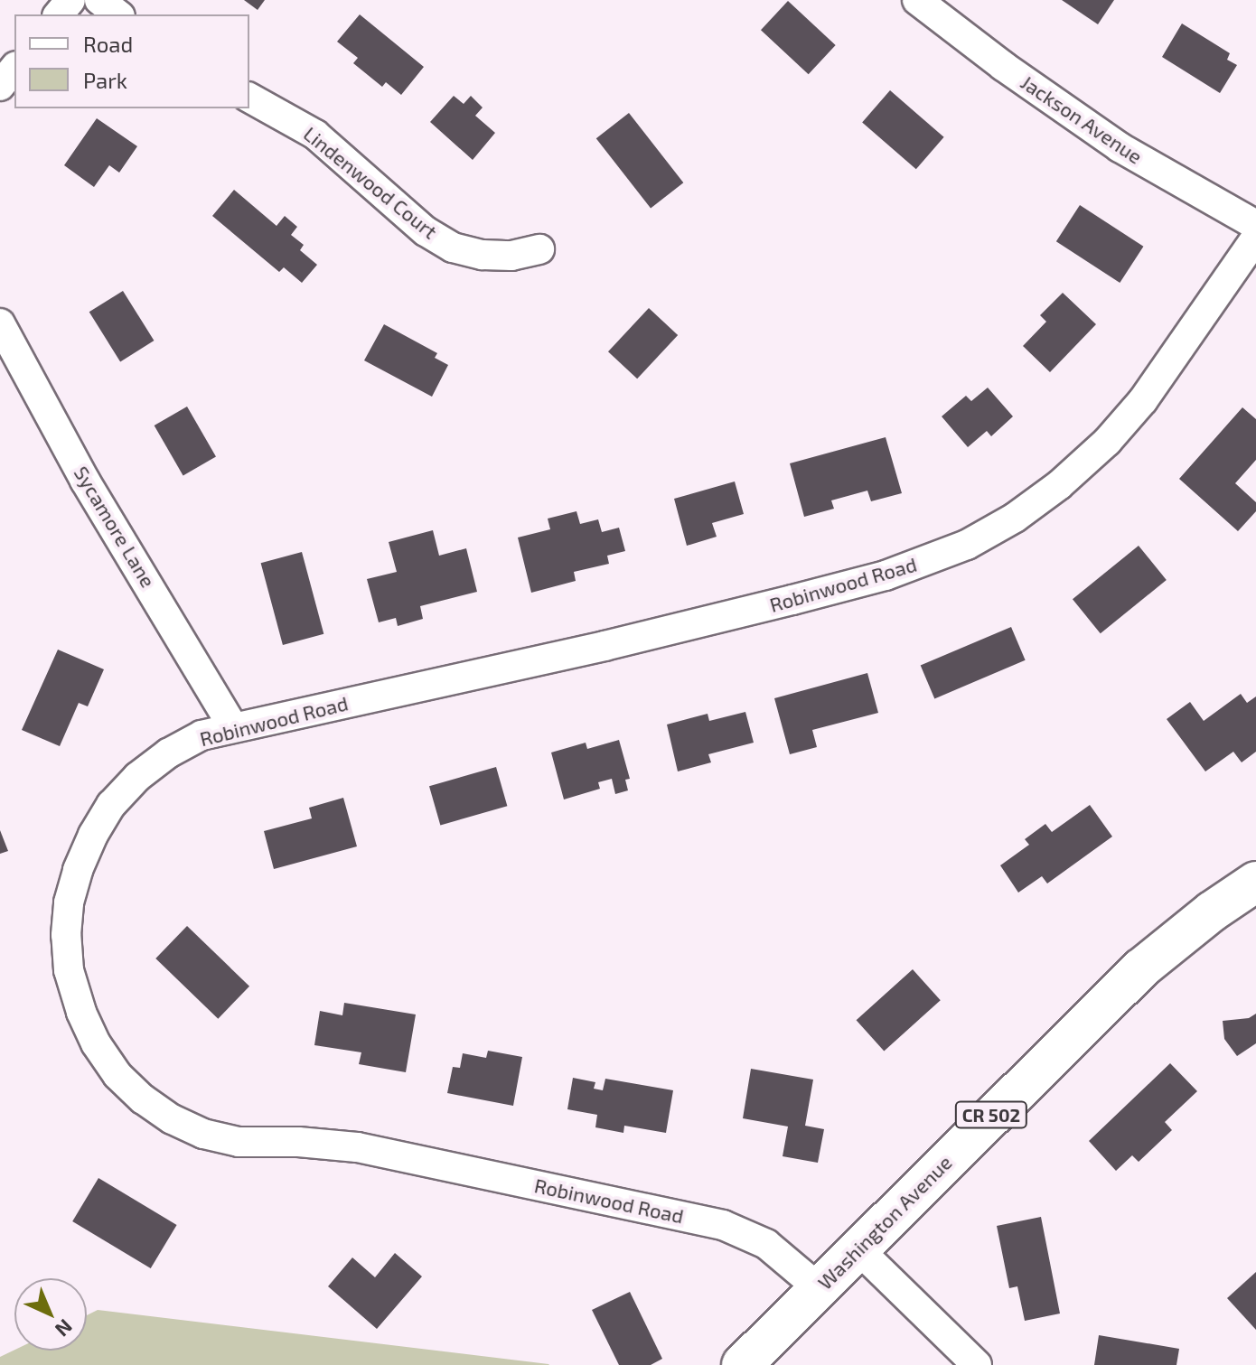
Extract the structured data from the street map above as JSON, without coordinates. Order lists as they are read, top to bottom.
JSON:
{
  "streets": {
    "main road": ["CR 502", "Washington Avenue"],
    "street": [
      "Jackson Avenue",
      "Lindenwood Court",
      "Sycamore Lane",
      "Robinwood Road"
    ]
  },
  "crossings": [
    ["Sycamore Lane", "Robinwood Road"],
    ["Robinwood Road", "Washington Avenue"]
  ],
  "legend": ["Road", "Park"],
  "north": "bottom right"
}
